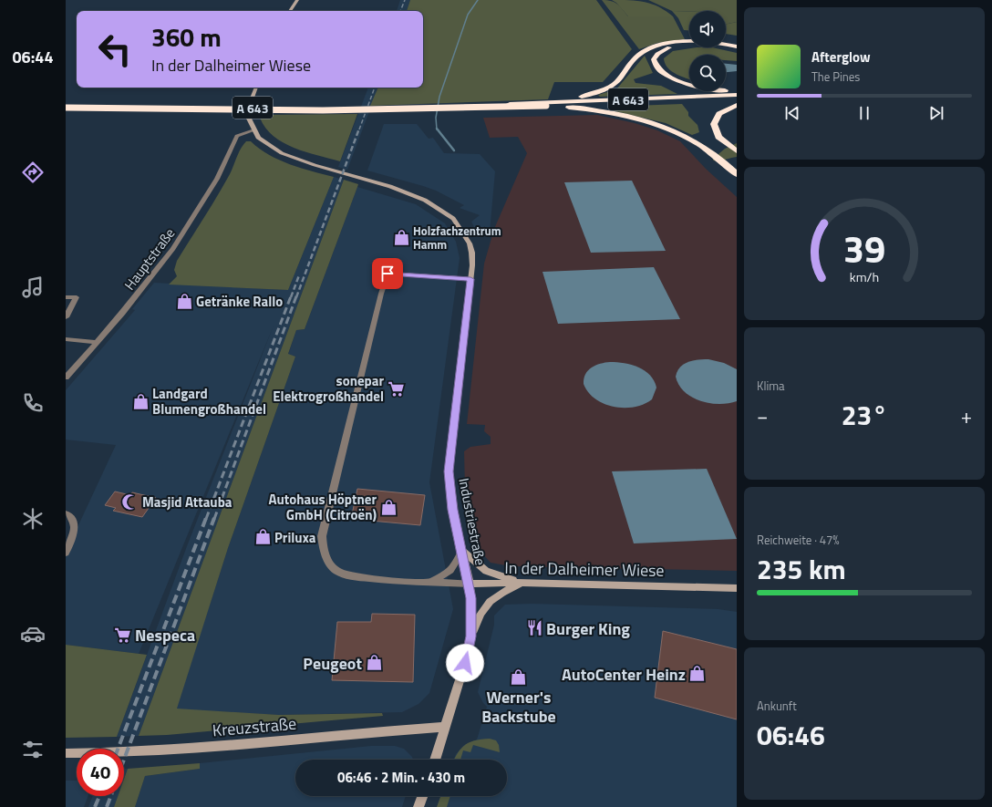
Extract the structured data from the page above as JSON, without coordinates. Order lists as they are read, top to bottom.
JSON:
{
  "streets": {
    "highway": ["A 643"],
    "main road": ["Industriestraße", "In der Dalheimer Wiese", "Kreuzstraße"],
    "street": ["Hauptstraße"]
  },
  "crossings": [
    ["Hauptstraße", "Industriestraße"],
    ["Industriestraße", "In der Dalheimer Wiese"],
    ["Industriestraße", "Kreuzstraße"]
  ],
  "places": {
    "shop": [
      "Holzfachzentrum Hamm",
      "Getränke Rallo",
      "Landgard Blumengroßhandel",
      "Autohaus Höptner GmbH (Citroën)",
      "Priluxa",
      "Peugeot",
      "AutoCenter Heinz",
      "Werner's Backstube"
    ],
    "supermarket": ["sonepar Elektrogroßhandel", "Nespeca"],
    "mosque": ["Masjid Attauba"],
    "restaurant": ["Burger King"]
  },
  "page": {
    "tabs": "06:44",
    "turn": ["360 m", "In der Dalheimer Wiese"],
    "song": ["Afterglow", "The Pines"],
    "tile": [
      "Klima",
      ["Reichweite · 47%", "235 km"],
      ["Ankunft", "06:46"]
    ],
    "heat": ["−", "23°", "+"],
    "limit": "40",
    "trip": "06:46 · 2 Min. · 430 m",
    "gauge": ["39", "km/h"]
  }
}
